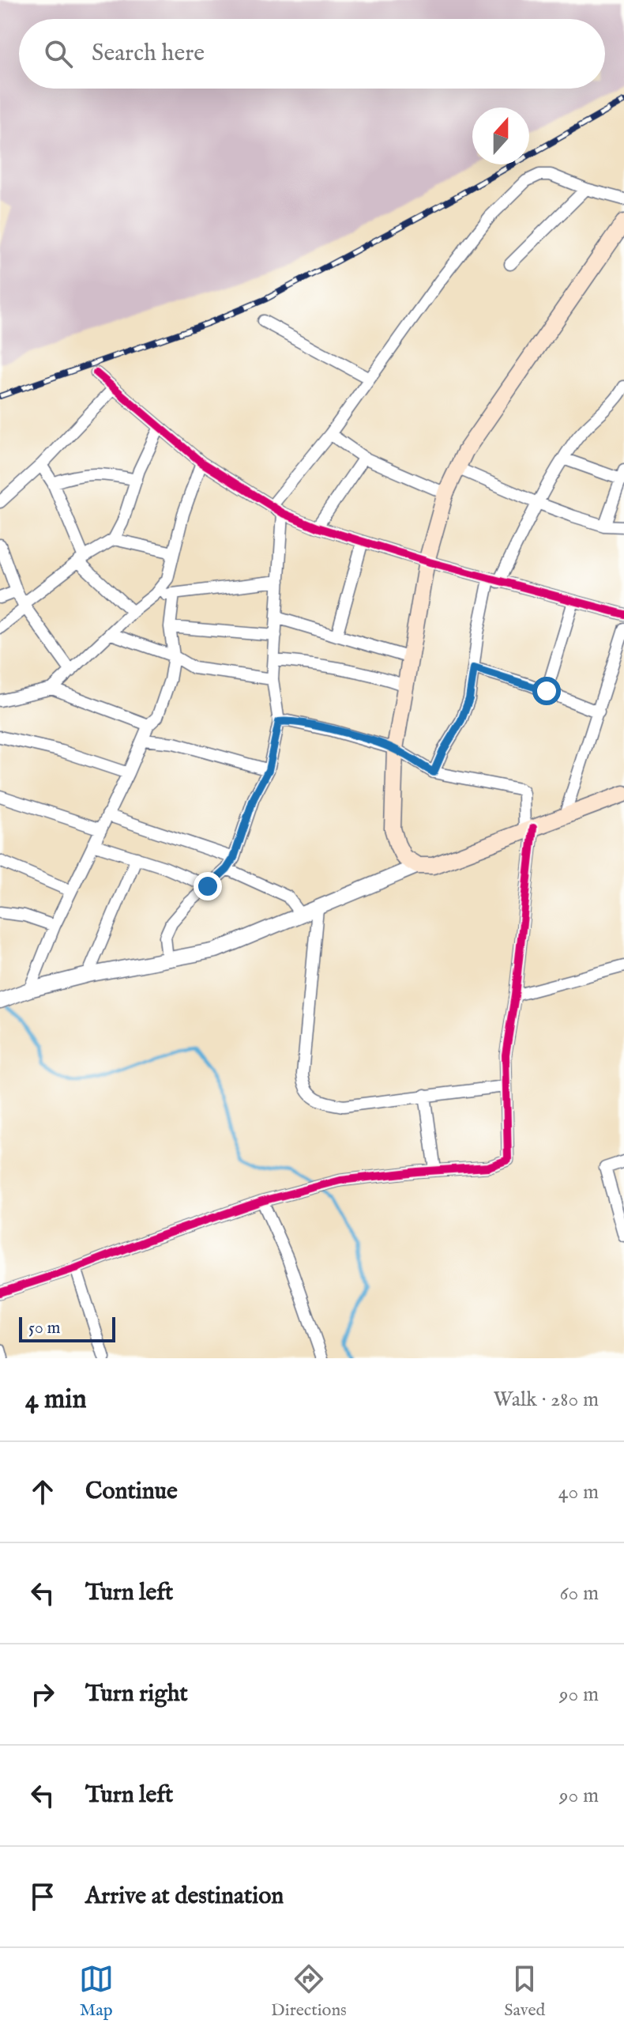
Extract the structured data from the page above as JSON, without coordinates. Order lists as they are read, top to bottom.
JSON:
{
  "scale_bar": "50 m",
  "north": "top",
  "page": {
    "search": "Search here",
    "scale": "50 m",
    "heading": ["4 min", "Walk · 280 m"],
    "list": [
      ["Continue", "40 m"],
      ["Turn left", "60 m"],
      ["Turn right", "90 m"],
      ["Turn left", "90 m"],
      "Arrive at destination"
    ],
    "nav": ["Map", "Directions", "Saved"]
  }
}
